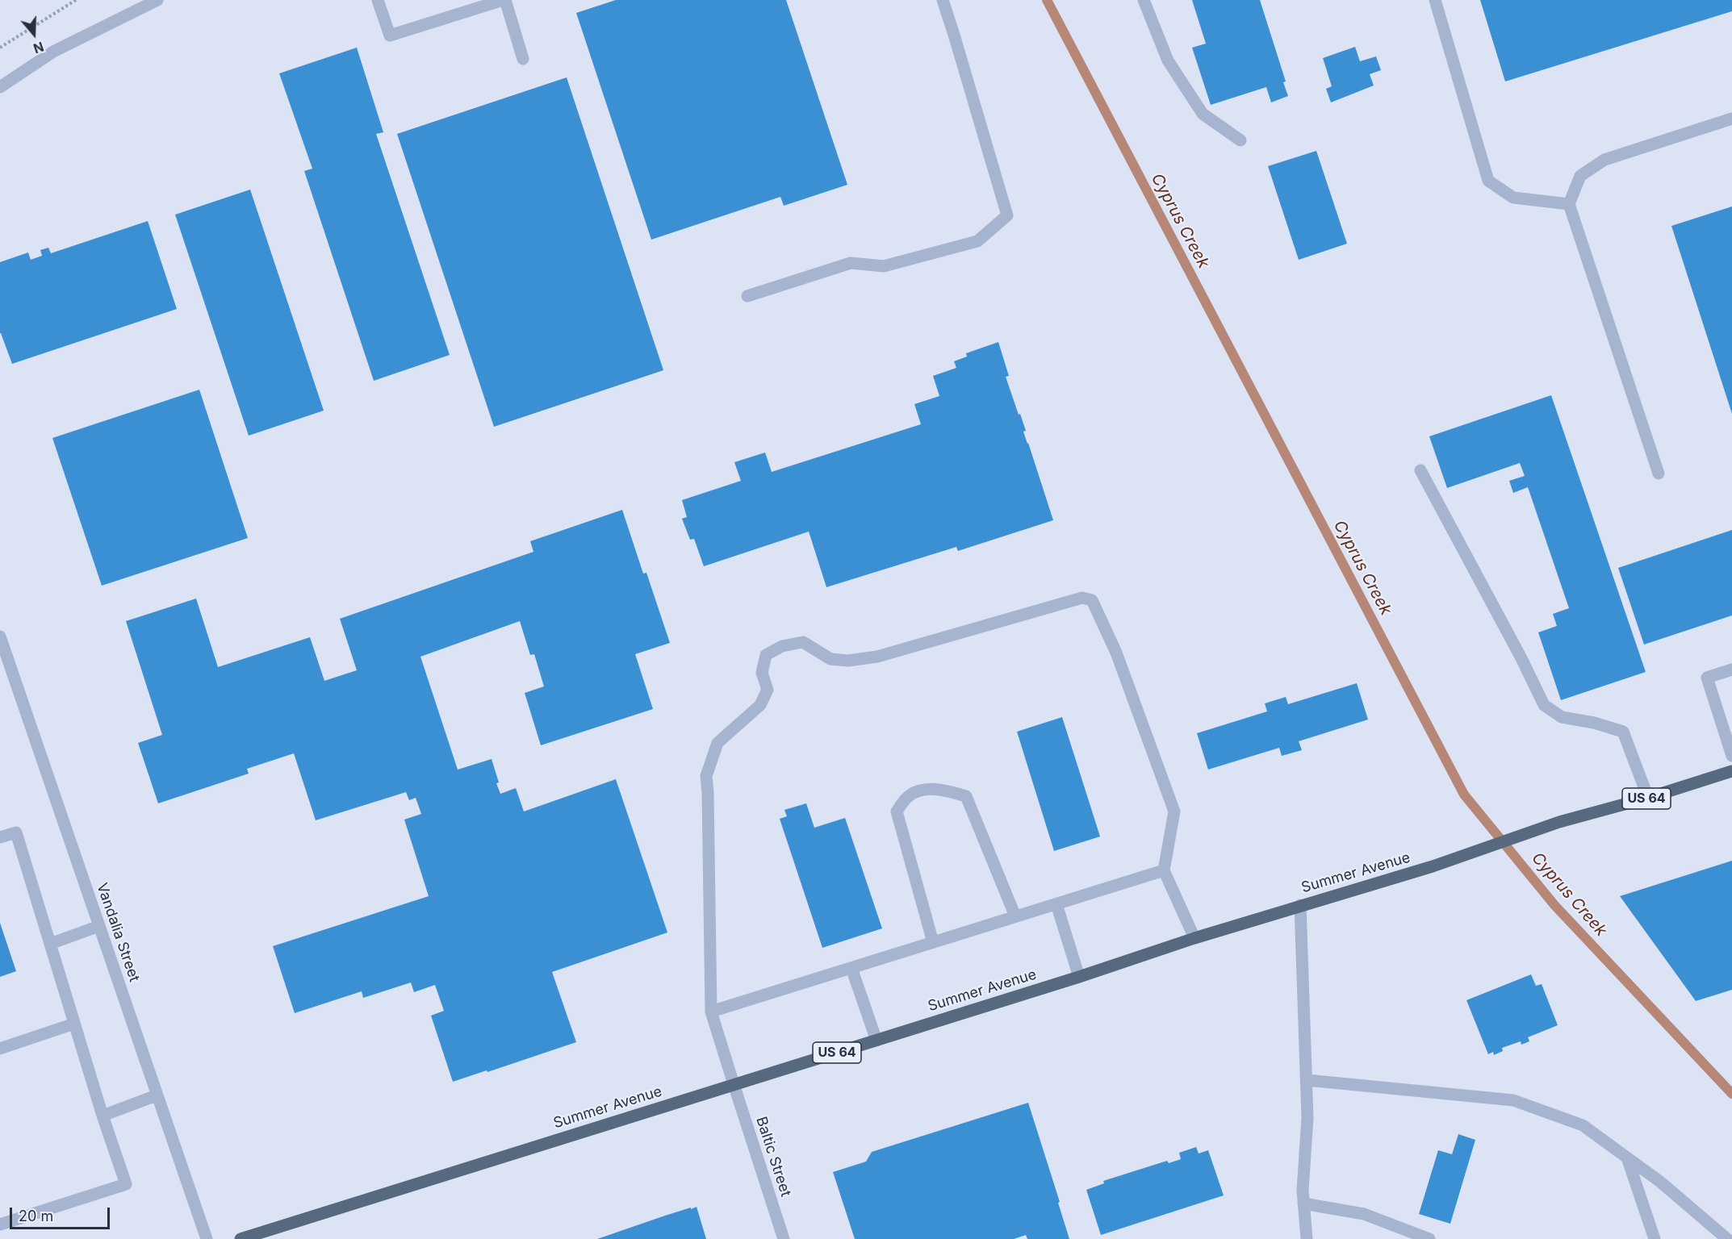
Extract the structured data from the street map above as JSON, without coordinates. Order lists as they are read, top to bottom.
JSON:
{
  "streets": {
    "main road": ["US 64", "Summer Avenue"],
    "street": ["Vandalia Street", "Baltic Street"]
  },
  "crossings": [
    ["Summer Avenue", "Baltic Street"]
  ],
  "water": ["Cyprus Creek"],
  "scale_bar": "20 m",
  "north": "bottom"
}
